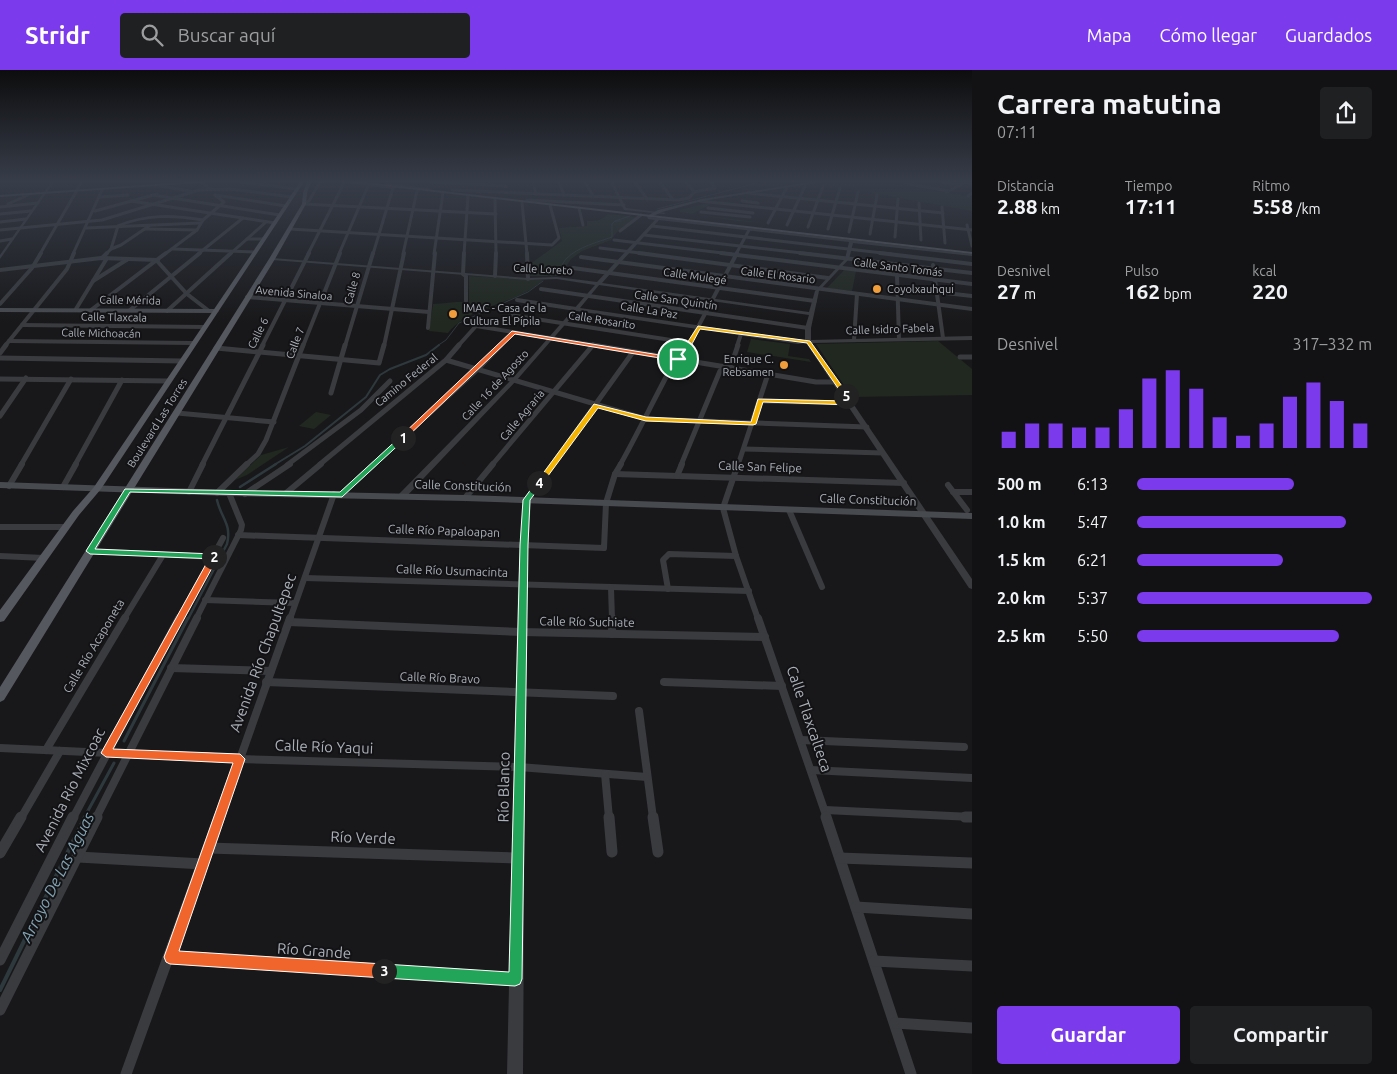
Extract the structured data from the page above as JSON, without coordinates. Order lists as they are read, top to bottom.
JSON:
{
  "streets": {
    "main road": ["Calle Mérida", "Boulevard Las Torres", "Calle Constitución"],
    "street": [
      "Calle Santo Tomás",
      "Calle Loreto",
      "Calle El Rosario",
      "Calle Mulegé",
      "Calle 8",
      "Avenida Sinaloa",
      "Calle San Quintín",
      "Calle La Paz",
      "Calle Tlaxcala",
      "Calle Rosarito",
      "Calle Isidro Fabela",
      "Calle Michoacán",
      "Calle 6",
      "Calle 7",
      "Camino Federal",
      "Calle 16 de Agosto",
      "Calle Agraria",
      "Calle San Felipe",
      "Calle Río Papaloapan",
      "Calle Río Usumacinta",
      "Calle Río Suchiate",
      "Calle Río Acaponeta",
      "Avenida Río Chapultepec",
      "Calle Río Bravo",
      "Calle Tlaxcalteca",
      "Calle Río Yaqui",
      "Río Blanco",
      "Avenida Río Mixcoac",
      "Río Verde",
      "Río Grande"
    ]
  },
  "crossings": [
    ["Calle Santo Tomás", "Calle 16 de Agosto"],
    ["Calle Loreto", "Calle 8"],
    ["Calle Loreto", "Calle 6"],
    ["Calle Loreto", "Calle 7"],
    ["Calle Loreto", "Calle 16 de Agosto"],
    ["Calle Loreto", "Boulevard Las Torres"],
    ["Calle El Rosario", "Calle 16 de Agosto"],
    ["Calle Mulegé", "Calle 16 de Agosto"],
    ["Calle 8", "Avenida Sinaloa"],
    ["Avenida Sinaloa", "Calle 6"],
    ["Avenida Sinaloa", "Calle 7"],
    ["Avenida Sinaloa", "Boulevard Las Torres"],
    ["Calle Mérida", "Boulevard Las Torres"],
    ["Calle San Quintín", "Calle 16 de Agosto"],
    ["Calle La Paz", "Calle Isidro Fabela"],
    ["Calle La Paz", "Calle 16 de Agosto"],
    ["Calle Tlaxcala", "Boulevard Las Torres"],
    ["Calle Rosarito", "Calle 16 de Agosto"],
    ["Calle Michoacán", "Boulevard Las Torres"],
    ["Calle 6", "Calle Constitución"],
    ["Calle 7", "Calle Constitución"],
    ["Camino Federal", "Calle 16 de Agosto"],
    ["Camino Federal", "Calle Agraria"],
    ["Camino Federal", "Calle Constitución"],
    ["Calle 16 de Agosto", "Calle Constitución"],
    ["Calle Agraria", "Calle Constitución"],
    ["Boulevard Las Torres", "Calle Constitución"],
    ["Calle Constitución", "Calle Río Papaloapan"],
    ["Calle Constitución", "Avenida Río Chapultepec"],
    ["Calle Constitución", "Calle Tlaxcalteca"],
    ["Calle Constitución", "Río Blanco"],
    ["Calle Río Papaloapan", "Avenida Río Chapultepec"],
    ["Calle Río Papaloapan", "Río Blanco"],
    ["Calle Río Usumacinta", "Avenida Río Chapultepec"],
    ["Calle Río Usumacinta", "Calle Tlaxcalteca"],
    ["Calle Río Usumacinta", "Río Blanco"],
    ["Calle Río Suchiate", "Avenida Río Chapultepec"],
    ["Calle Río Suchiate", "Calle Tlaxcalteca"],
    ["Calle Río Suchiate", "Río Blanco"],
    ["Calle Río Acaponeta", "Calle Río Yaqui"],
    ["Avenida Río Chapultepec", "Calle Río Bravo"],
    ["Avenida Río Chapultepec", "Calle Río Yaqui"],
    ["Avenida Río Chapultepec", "Río Verde"],
    ["Avenida Río Chapultepec", "Río Grande"],
    ["Calle Río Bravo", "Río Blanco"],
    ["Calle Río Yaqui", "Río Blanco"],
    ["Calle Río Yaqui", "Avenida Río Mixcoac"],
    ["Río Blanco", "Río Verde"],
    ["Río Blanco", "Río Grande"]
  ],
  "water": ["Arroyo De Las Aguas"],
  "places": ["Coyolxauhqui", "IMAC - Casa de la Cultura El Pípila", "Enrique C. Rebsamen"],
  "page": {
    "header": "Stridr",
    "search": "Buscar aquí",
    "nav": ["Mapa", "Cómo llegar", "Guardados"],
    "heading": ["Carrera matutina", "07:11"],
    "stats": [
      ["Distancia", "2.88 km"],
      ["Tiempo", "17:11"],
      ["Ritmo", "5:58 /km"],
      ["Desnivel", "27 m"],
      ["Pulso", "162 bpm"],
      ["kcal", "220"]
    ],
    "chart": ["Desnivel", "317–332 m"],
    "pins": [
      "5",
      "1",
      "4",
      "2",
      "3"
    ],
    "list": [
      {
        "name": "500 m",
        "note": "6:13"
      },
      {
        "name": "1.0 km",
        "note": "5:47"
      },
      {
        "name": "1.5 km",
        "note": "6:21"
      },
      {
        "name": "2.0 km",
        "note": "5:37"
      },
      {
        "name": "2.5 km",
        "note": "5:50"
      }
    ],
    "buttons": ["Guardar", "Compartir"]
  }
}
